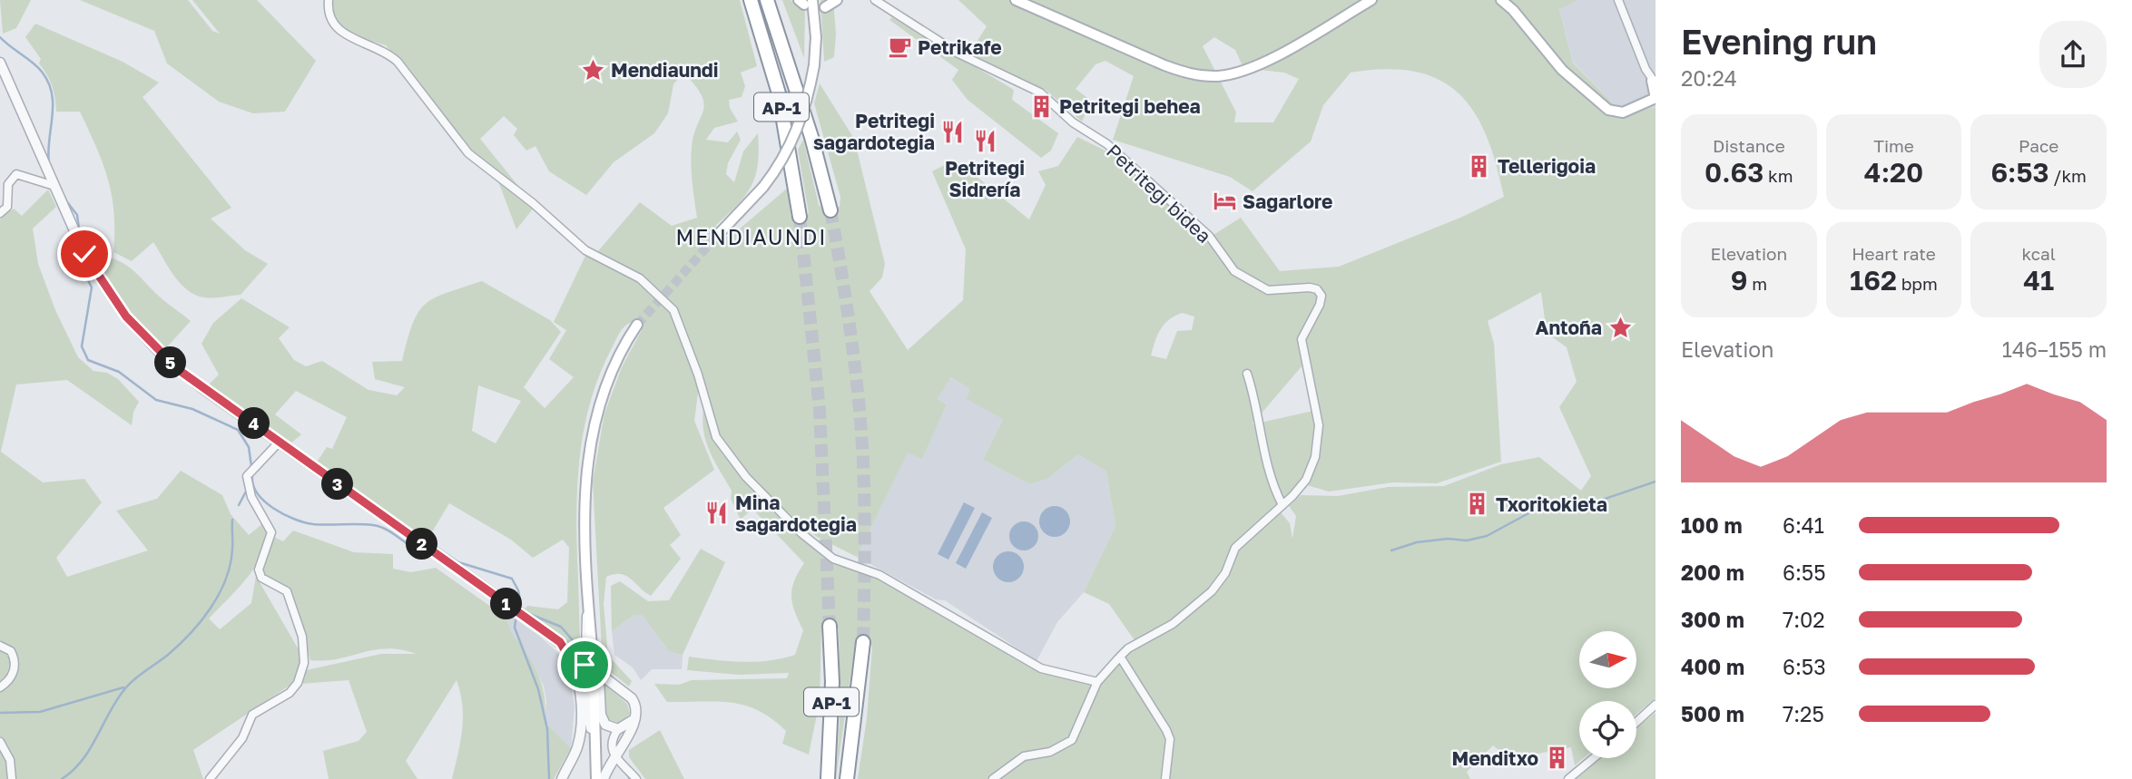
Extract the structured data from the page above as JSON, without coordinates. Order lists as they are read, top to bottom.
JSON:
{
  "streets": {
    "highway": ["AP-1"],
    "street": ["Petritegi bidea"]
  },
  "districts": ["MENDIAUNDI"],
  "places": {
    "cafe": ["Petrikafe"],
    "place": ["Mendiaundi", "Antoña"],
    "building": [
      "Petritegi behea",
      "Tellerigoia",
      "Txoritokieta",
      "Menditxo"
    ],
    "restaurant": ["Petritegi sagardotegia", "Petritegi Sidrería", "Mina sagardotegia"],
    "hotel": ["Sagarlore"]
  },
  "north": "right",
  "page": {
    "heading": ["Evening run", "20:24"],
    "stats": [
      ["Distance", "0.63 km"],
      ["Time", "4:20"],
      ["Pace", "6:53 /km"],
      ["Elevation", "9 m"],
      ["Heart rate", "162 bpm"],
      ["kcal", "41"]
    ],
    "chart": ["Elevation", "146–155 m"],
    "pins": [
      "5",
      "4",
      "3",
      "2",
      "1"
    ],
    "list": [
      {
        "name": "100 m",
        "note": "6:41"
      },
      {
        "name": "200 m",
        "note": "6:55"
      },
      {
        "name": "300 m",
        "note": "7:02"
      },
      {
        "name": "400 m",
        "note": "6:53"
      },
      {
        "name": "500 m",
        "note": "7:25"
      }
    ]
  }
}
